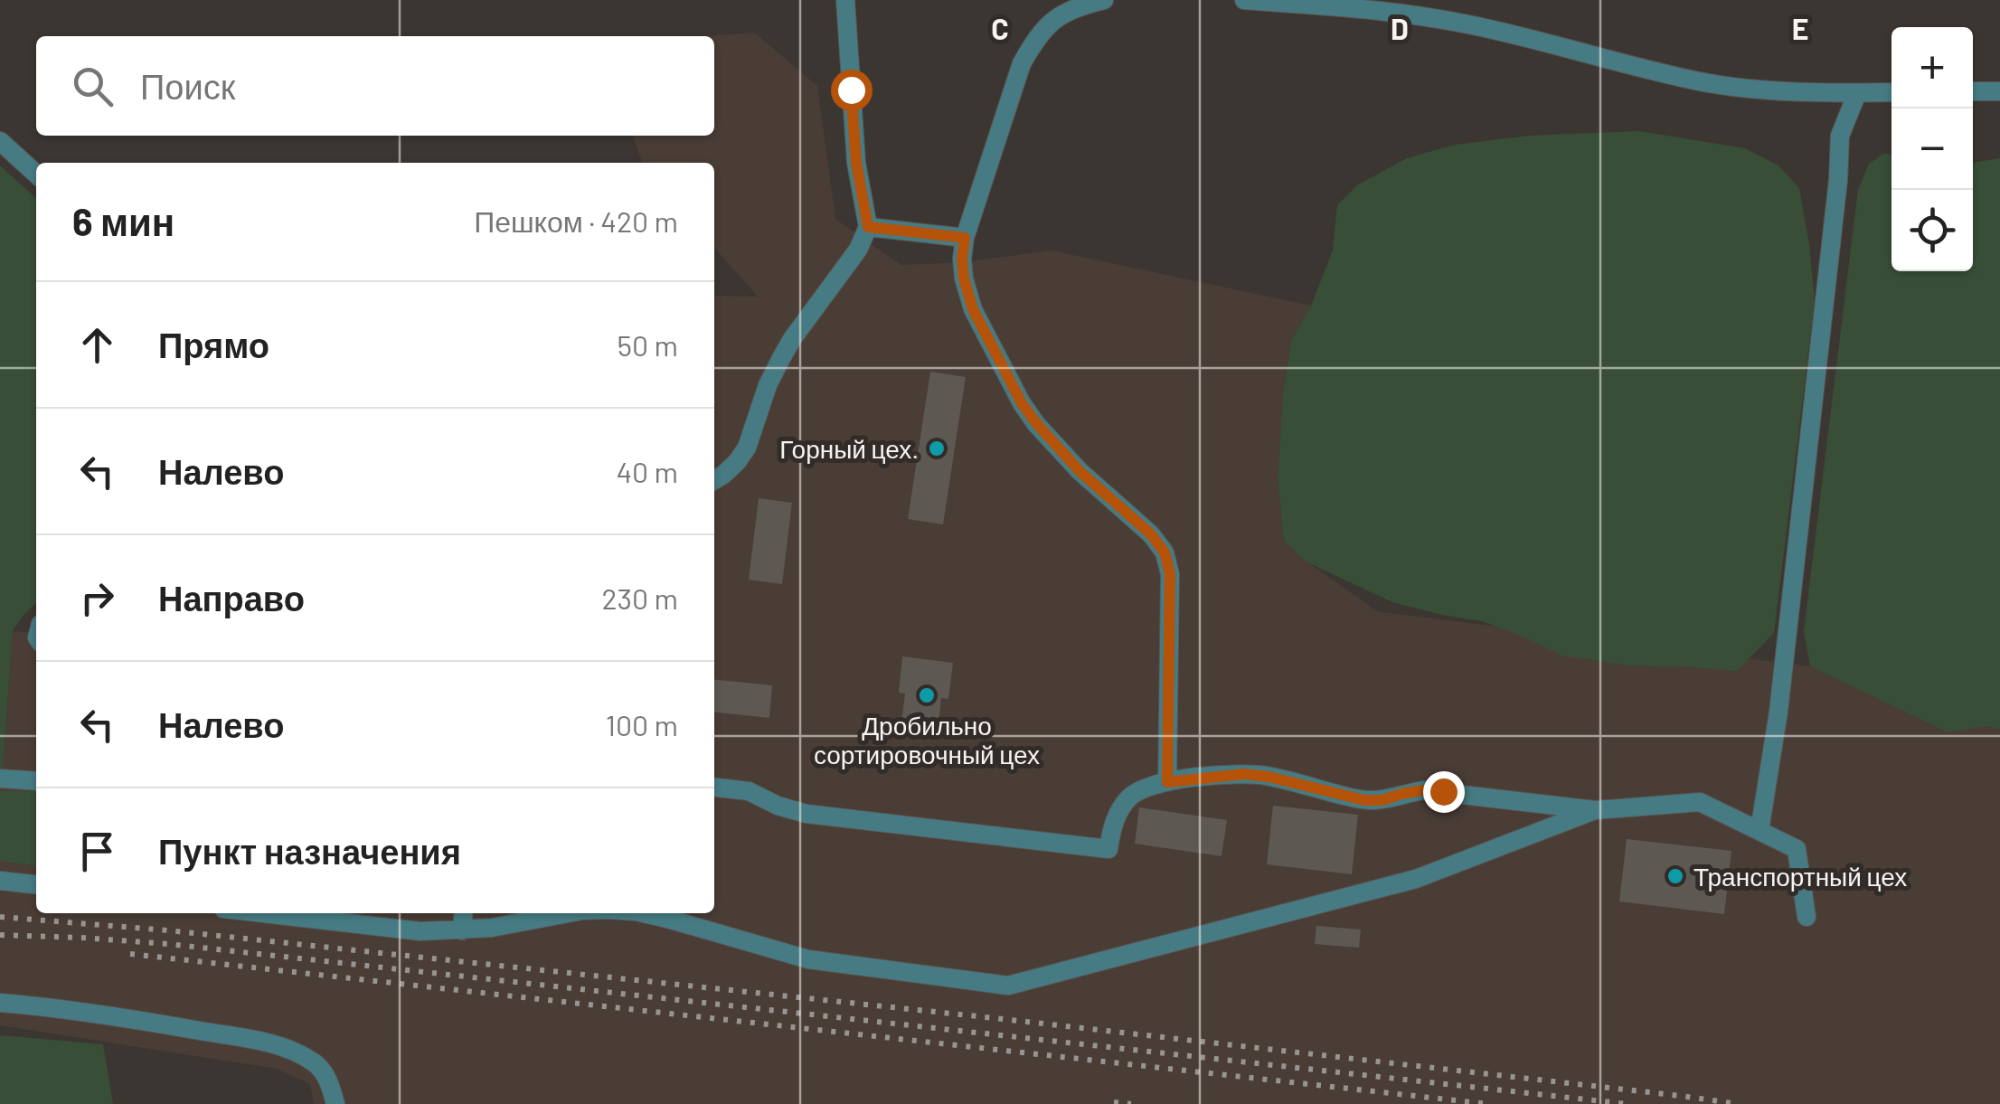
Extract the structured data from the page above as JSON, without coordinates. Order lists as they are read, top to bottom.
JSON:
{
  "places": ["Горный цех.", "Дробильно сортировочный цех", "Транспортный цех"],
  "page": {
    "map_buttons": ["+", "−"],
    "search": "Поиск",
    "heading": ["6 мин", "Пешком · 420 m"],
    "list": [
      ["Прямо", "50 m"],
      ["Налево", "40 m"],
      ["Направо", "230 m"],
      ["Налево", "100 m"],
      "Пункт назначения"
    ]
  },
  "grid": {
    "columns": ["C", "D", "E"]
  }
}
